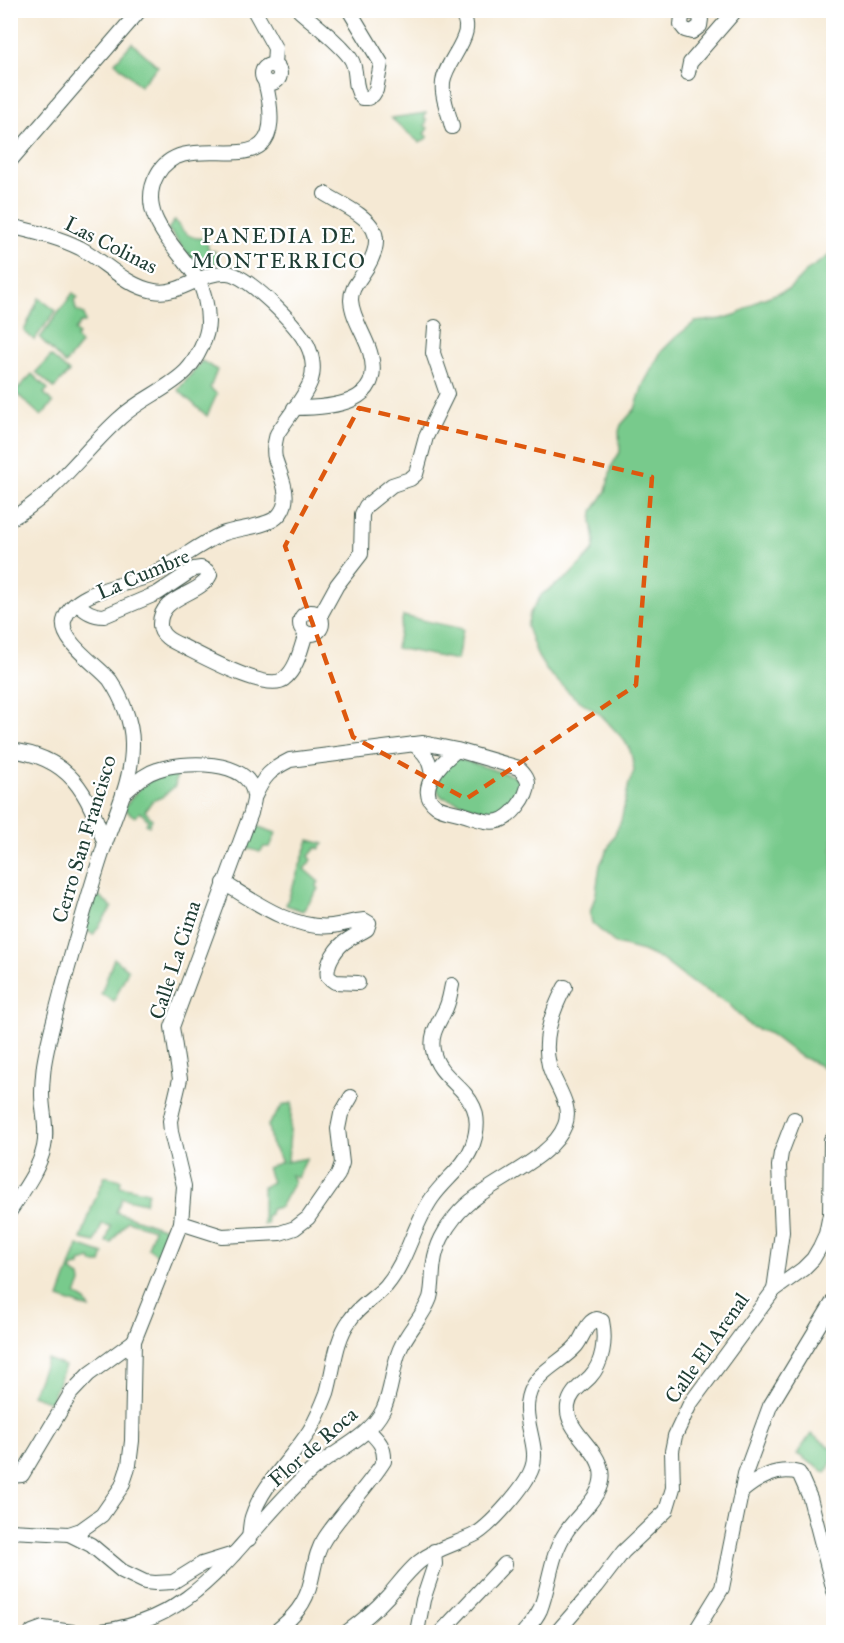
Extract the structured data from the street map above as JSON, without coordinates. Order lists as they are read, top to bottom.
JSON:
{
  "streets": {
    "street": [
      "Las Colinas",
      "La Cumbre",
      "Cerro San Francisco",
      "Calle La Cima",
      "Calle El Arenal",
      "Flor de Roca"
    ]
  },
  "crossings": [
    ["La Cumbre", "Cerro San Francisco"]
  ],
  "districts": ["PANEDIA DE MONTERRICO"]
}
